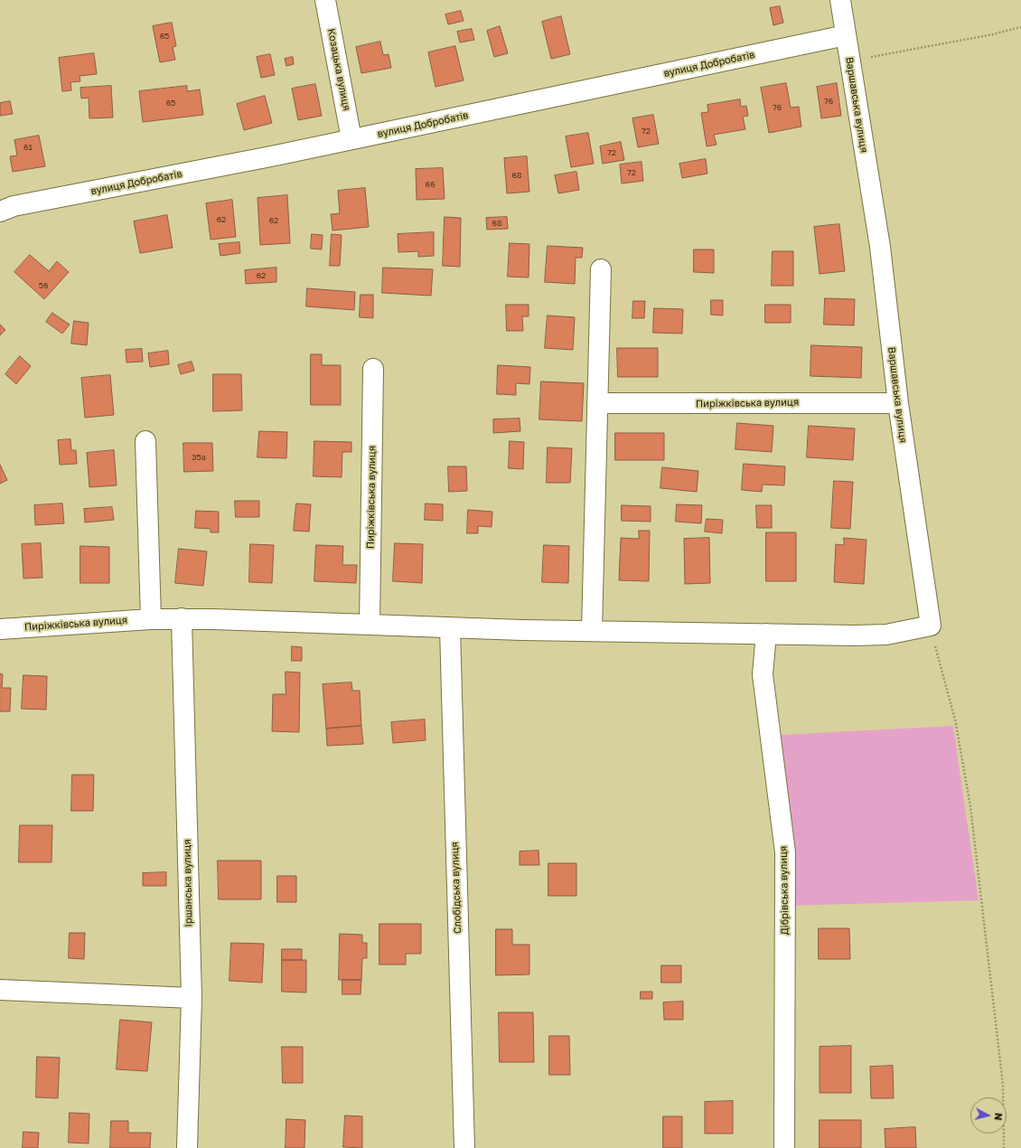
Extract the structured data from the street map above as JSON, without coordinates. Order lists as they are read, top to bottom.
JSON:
{
  "streets": {
    "street": [
      "вулиця Добробатів",
      "Козацька вулиця",
      "Варшавська вулиця",
      "Пиріжківська вулиця",
      "Іршанська вулиця",
      "Слобідська вулиця",
      "Дібрівська вулиця"
    ]
  },
  "crossings": [
    ["вулиця Добробатів", "Козацька вулиця"],
    ["вулиця Добробатів", "Варшавська вулиця"],
    ["Варшавська вулиця", "Пиріжківська вулиця"],
    ["Пиріжківська вулиця", "Іршанська вулиця"],
    ["Пиріжківська вулиця", "Слобідська вулиця"],
    ["Пиріжківська вулиця", "Дібрівська вулиця"]
  ],
  "house_numbers": [
    "65",
    "76",
    "65",
    "76",
    "72",
    "61",
    "72",
    "72",
    "68",
    "66",
    "62",
    "62",
    "68",
    "62",
    "56",
    "35а"
  ],
  "north": "right"
}
